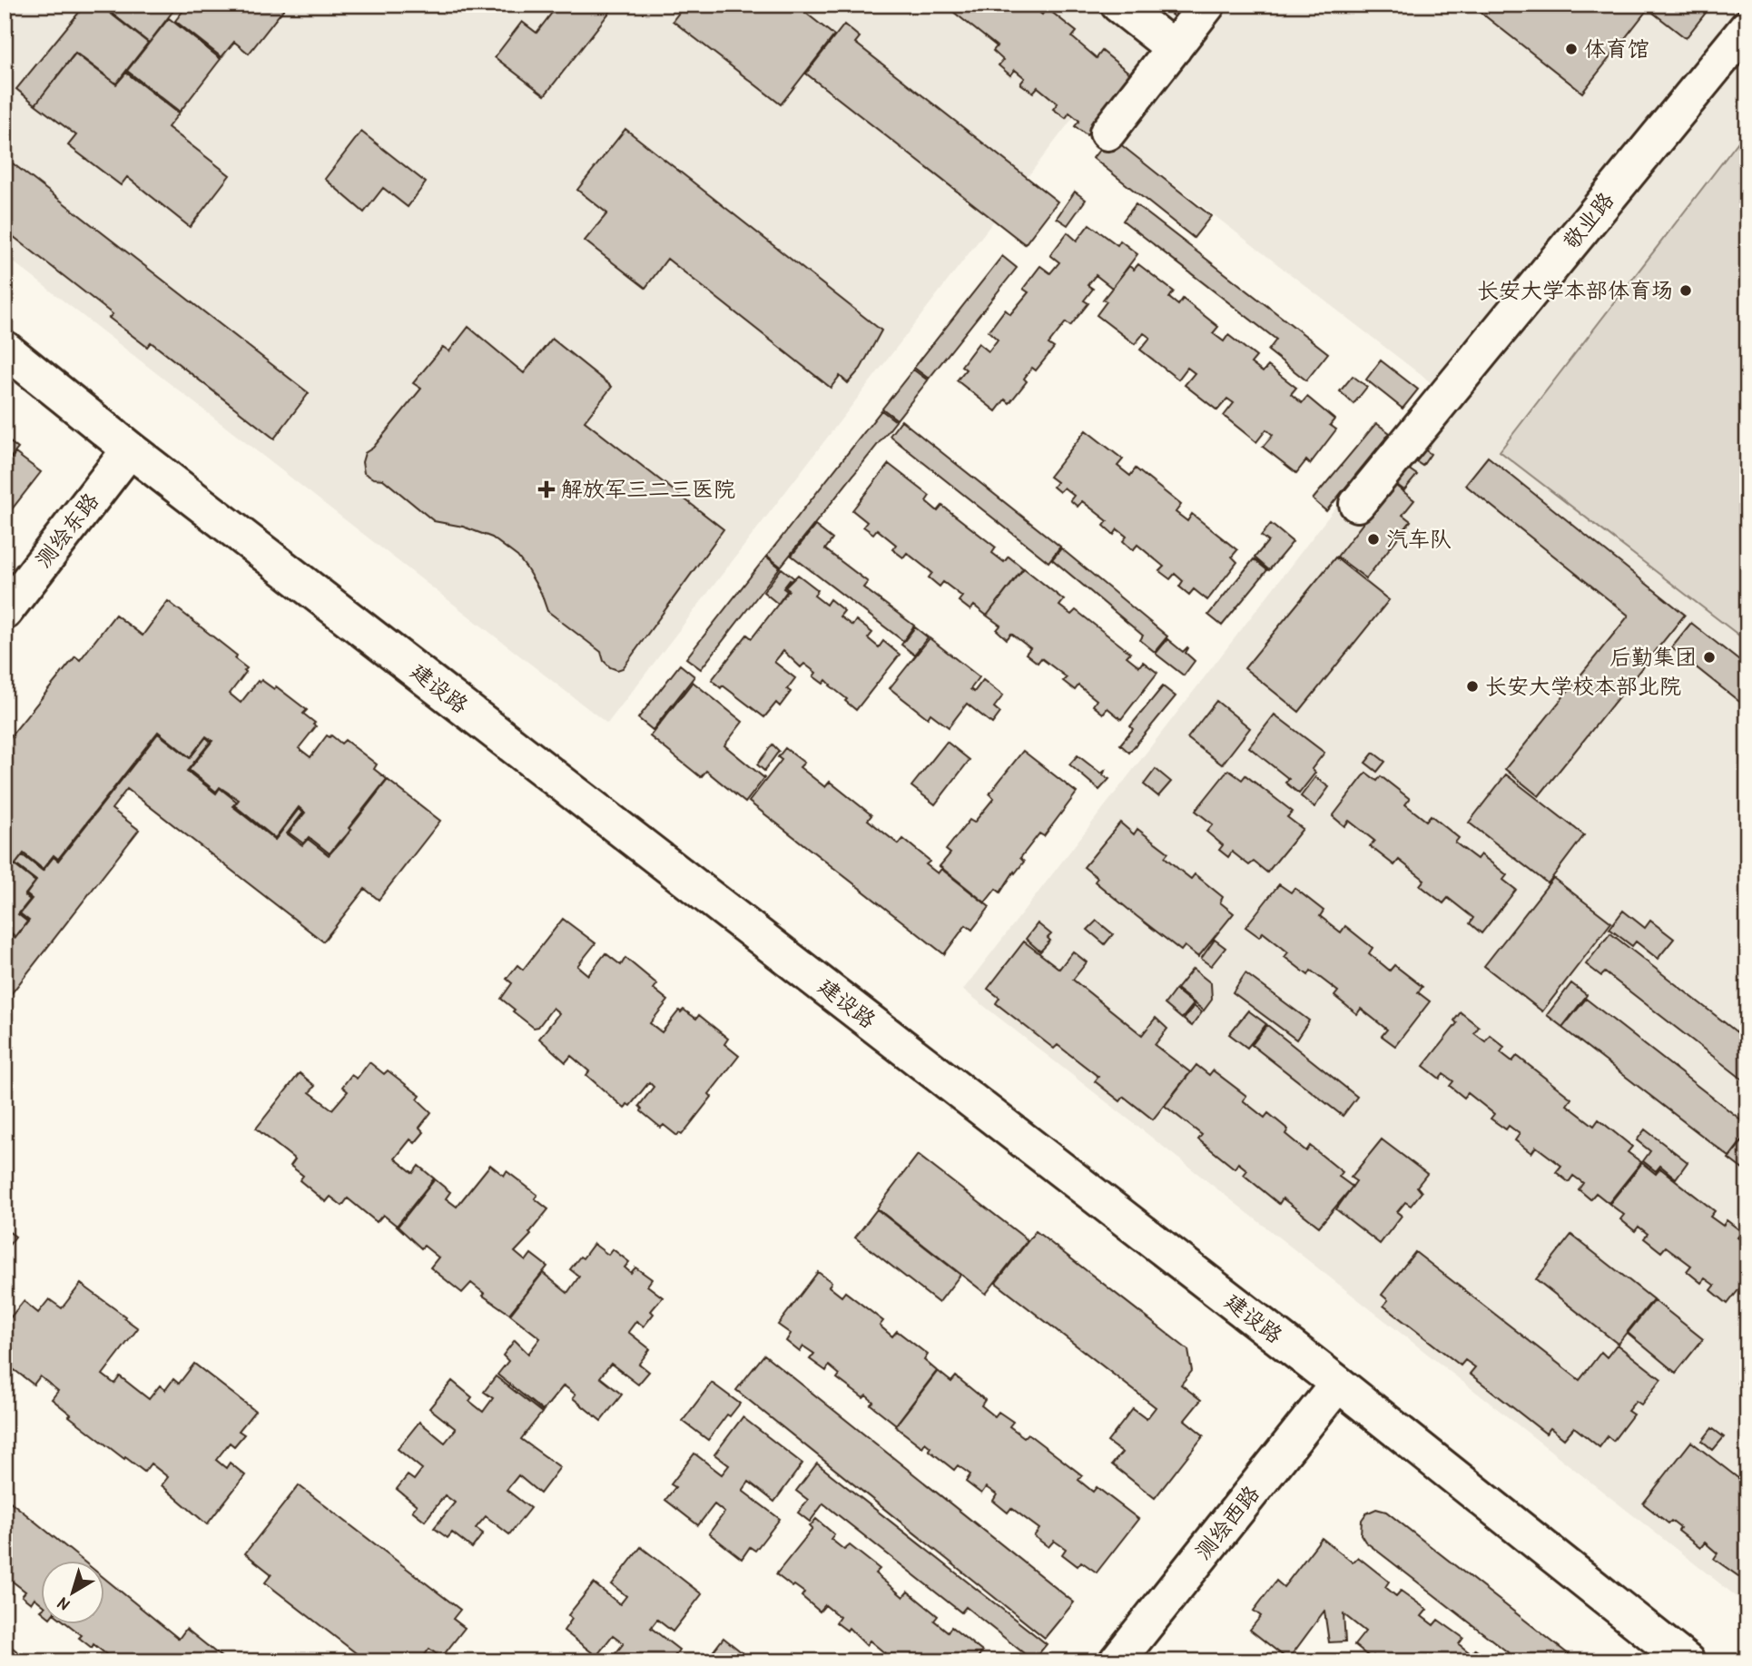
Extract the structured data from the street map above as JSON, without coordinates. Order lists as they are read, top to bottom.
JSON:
{
  "streets": {
    "street": [
      "敬业路",
      "测绘东路",
      "建设路",
      "测绘西路"
    ]
  },
  "crossings": [
    ["测绘东路", "建设路"],
    ["建设路", "测绘西路"]
  ],
  "places": {
    "other": [
      "体育馆",
      "长安大学本部体育场",
      "汽车队",
      "后勤集团",
      "长安大学校本部北院"
    ],
    "health": ["解放军三二三医院"]
  },
  "north": "bottom left"
}
